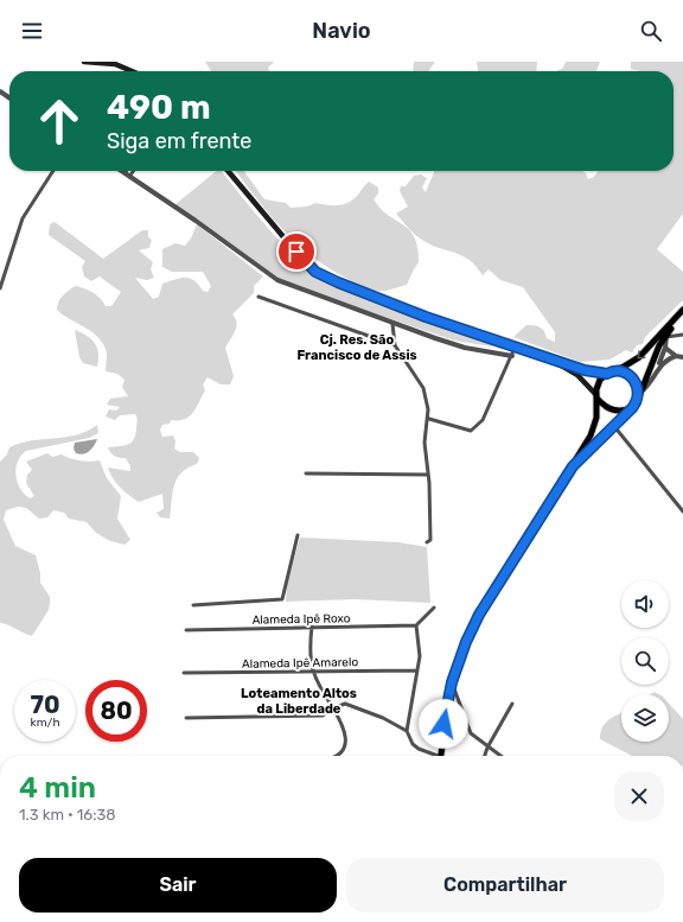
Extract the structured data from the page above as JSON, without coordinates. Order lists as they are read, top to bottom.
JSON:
{
  "streets": {
    "street": ["Alameda Ipê Roxo", "Alameda Ipê Amarelo"]
  },
  "districts": ["Cj. Res. São Francisco de Assis", "Loteamento Altos da Liberdade"],
  "page": {
    "header": "Navio",
    "turn": ["490 m", "Siga em frente"],
    "speed": "70 km/h",
    "limit": "80",
    "heading": ["4 min", "1.3 km · 16:38"],
    "buttons": ["Sair", "Compartilhar"]
  }
}
